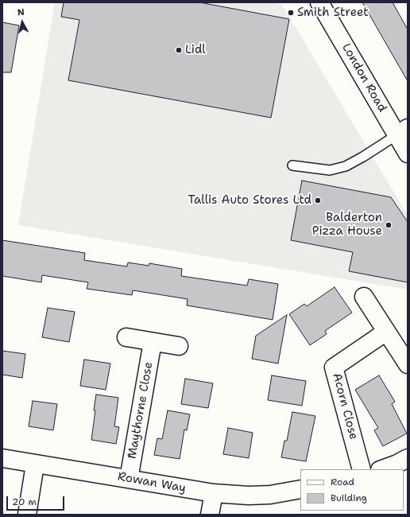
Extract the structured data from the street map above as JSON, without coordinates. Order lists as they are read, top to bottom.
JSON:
{
  "streets": {
    "street": [
      "London Road",
      "Acorn Close",
      "Maythorne Close",
      "Rowan Way"
    ]
  },
  "crossings": [
    ["Maythorne Close", "Rowan Way"]
  ],
  "places": [
    "Smith Street",
    "Lidl",
    "Tallis Auto Stores Ltd",
    "Balderton Pizza House"
  ],
  "legend": ["Road", "Building"],
  "scale_bar": "20 m",
  "north": "top"
}
